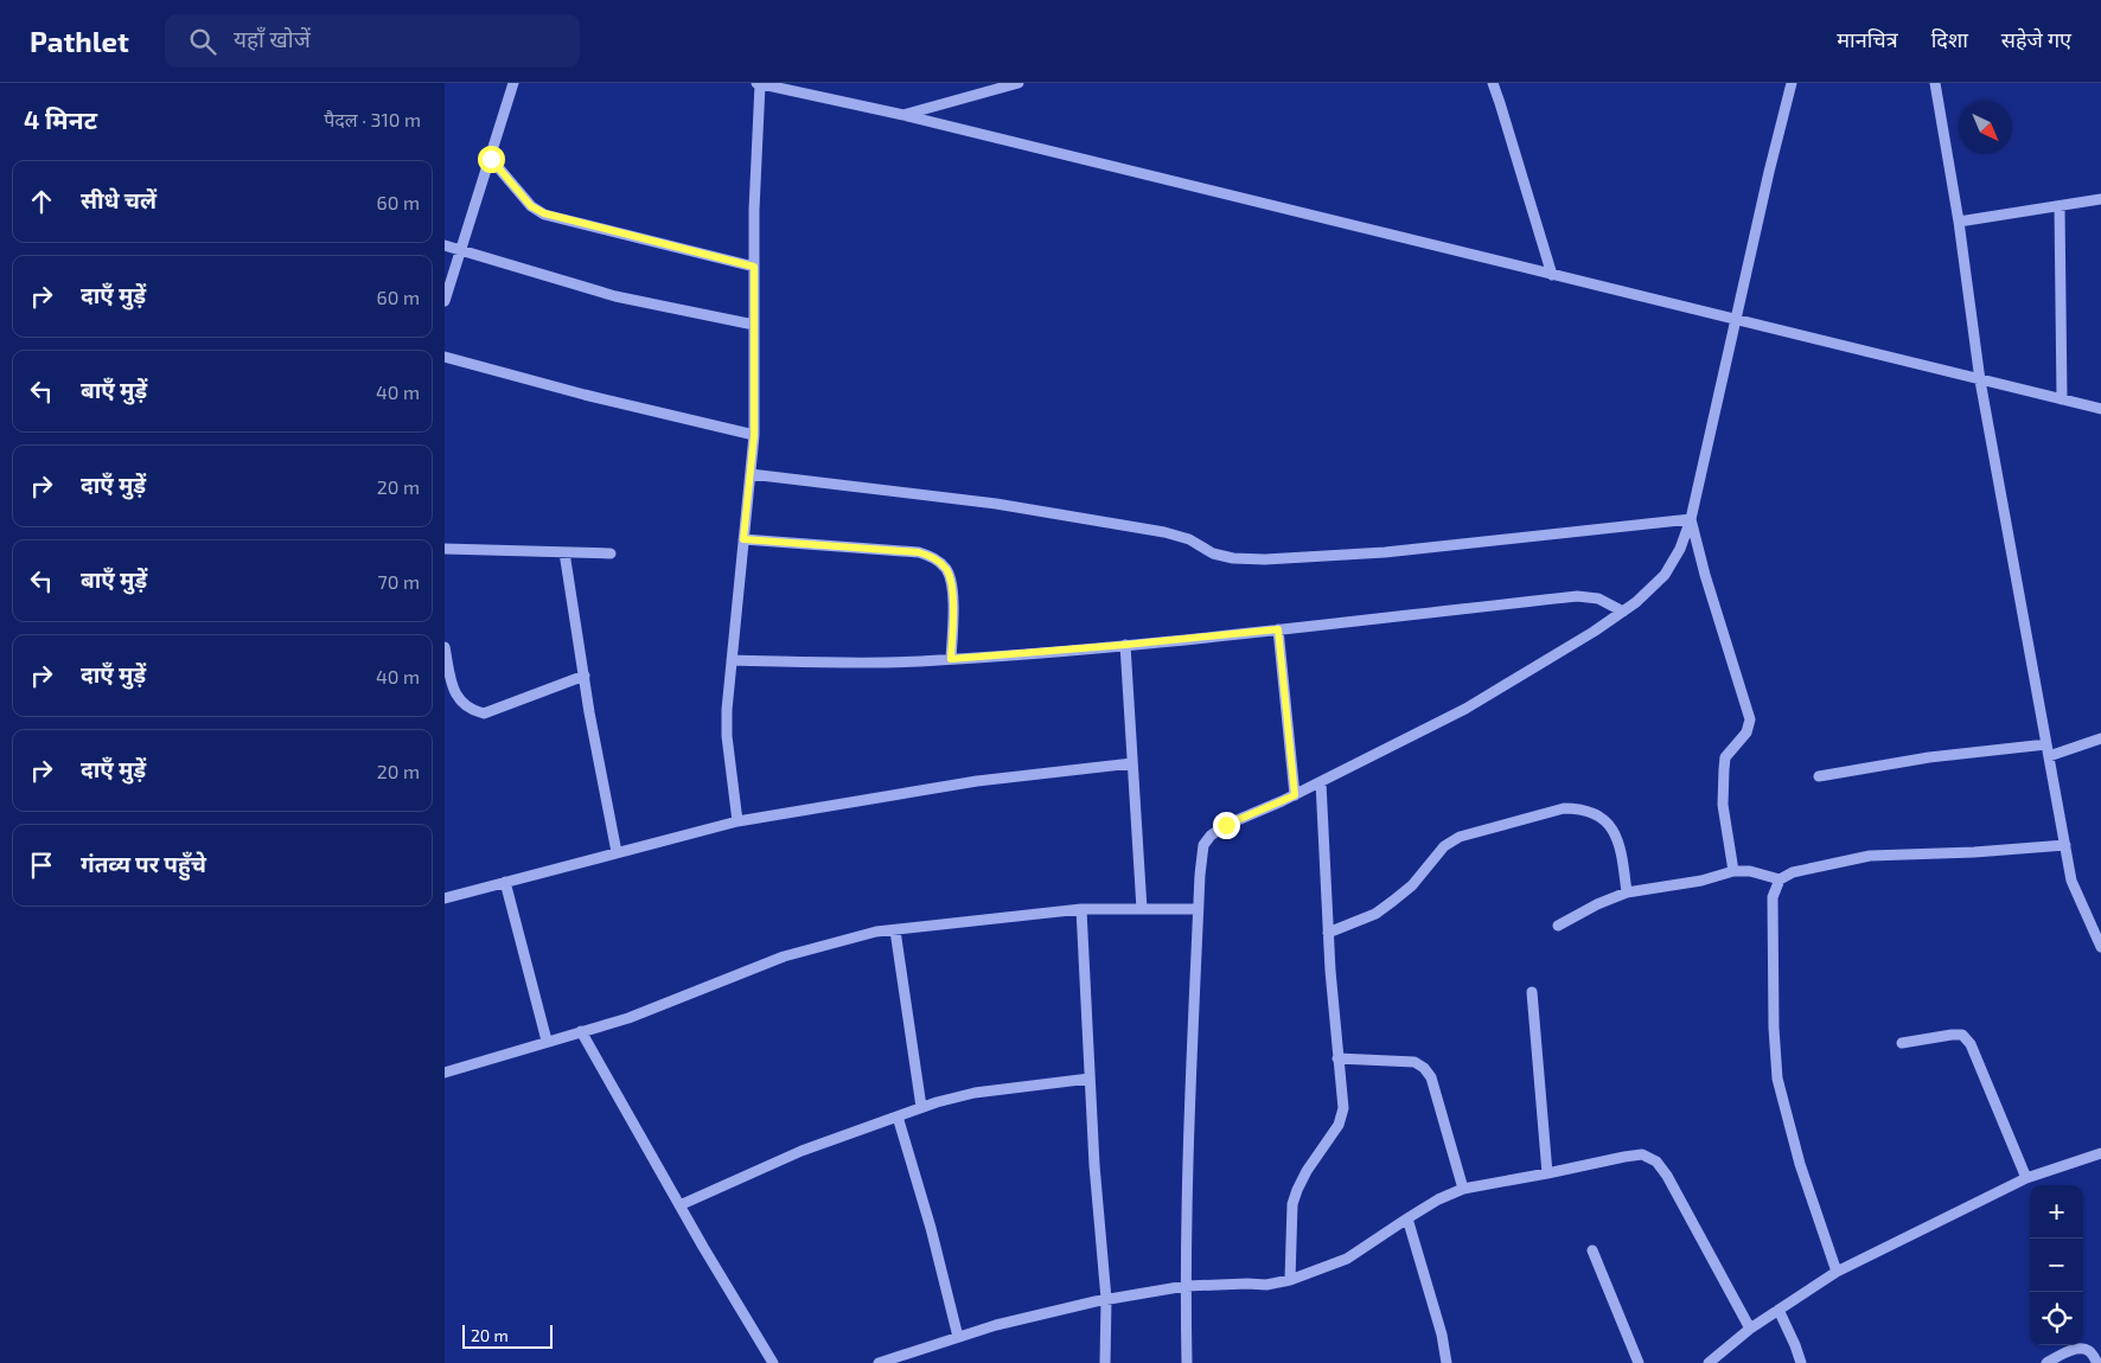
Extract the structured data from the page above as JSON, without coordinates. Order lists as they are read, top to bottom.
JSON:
{
  "scale_bar": "20 m",
  "north": "bottom right",
  "page": {
    "header": "Pathlet",
    "search": "यहाँ खोजें",
    "nav": ["मानचित्र", "दिशा", "सहेजे गए"],
    "heading": ["4 मिनट", "पैदल · 310 m"],
    "list": [
      ["सीधे चलें", "60 m"],
      ["दाएँ मुड़ें", "60 m"],
      ["बाएँ मुड़ें", "40 m"],
      ["दाएँ मुड़ें", "20 m"],
      ["बाएँ मुड़ें", "70 m"],
      ["दाएँ मुड़ें", "40 m"],
      ["दाएँ मुड़ें", "20 m"],
      "गंतव्य पर पहुँचे"
    ],
    "map_buttons": ["+", "−"],
    "scale": "20 m"
  }
}
